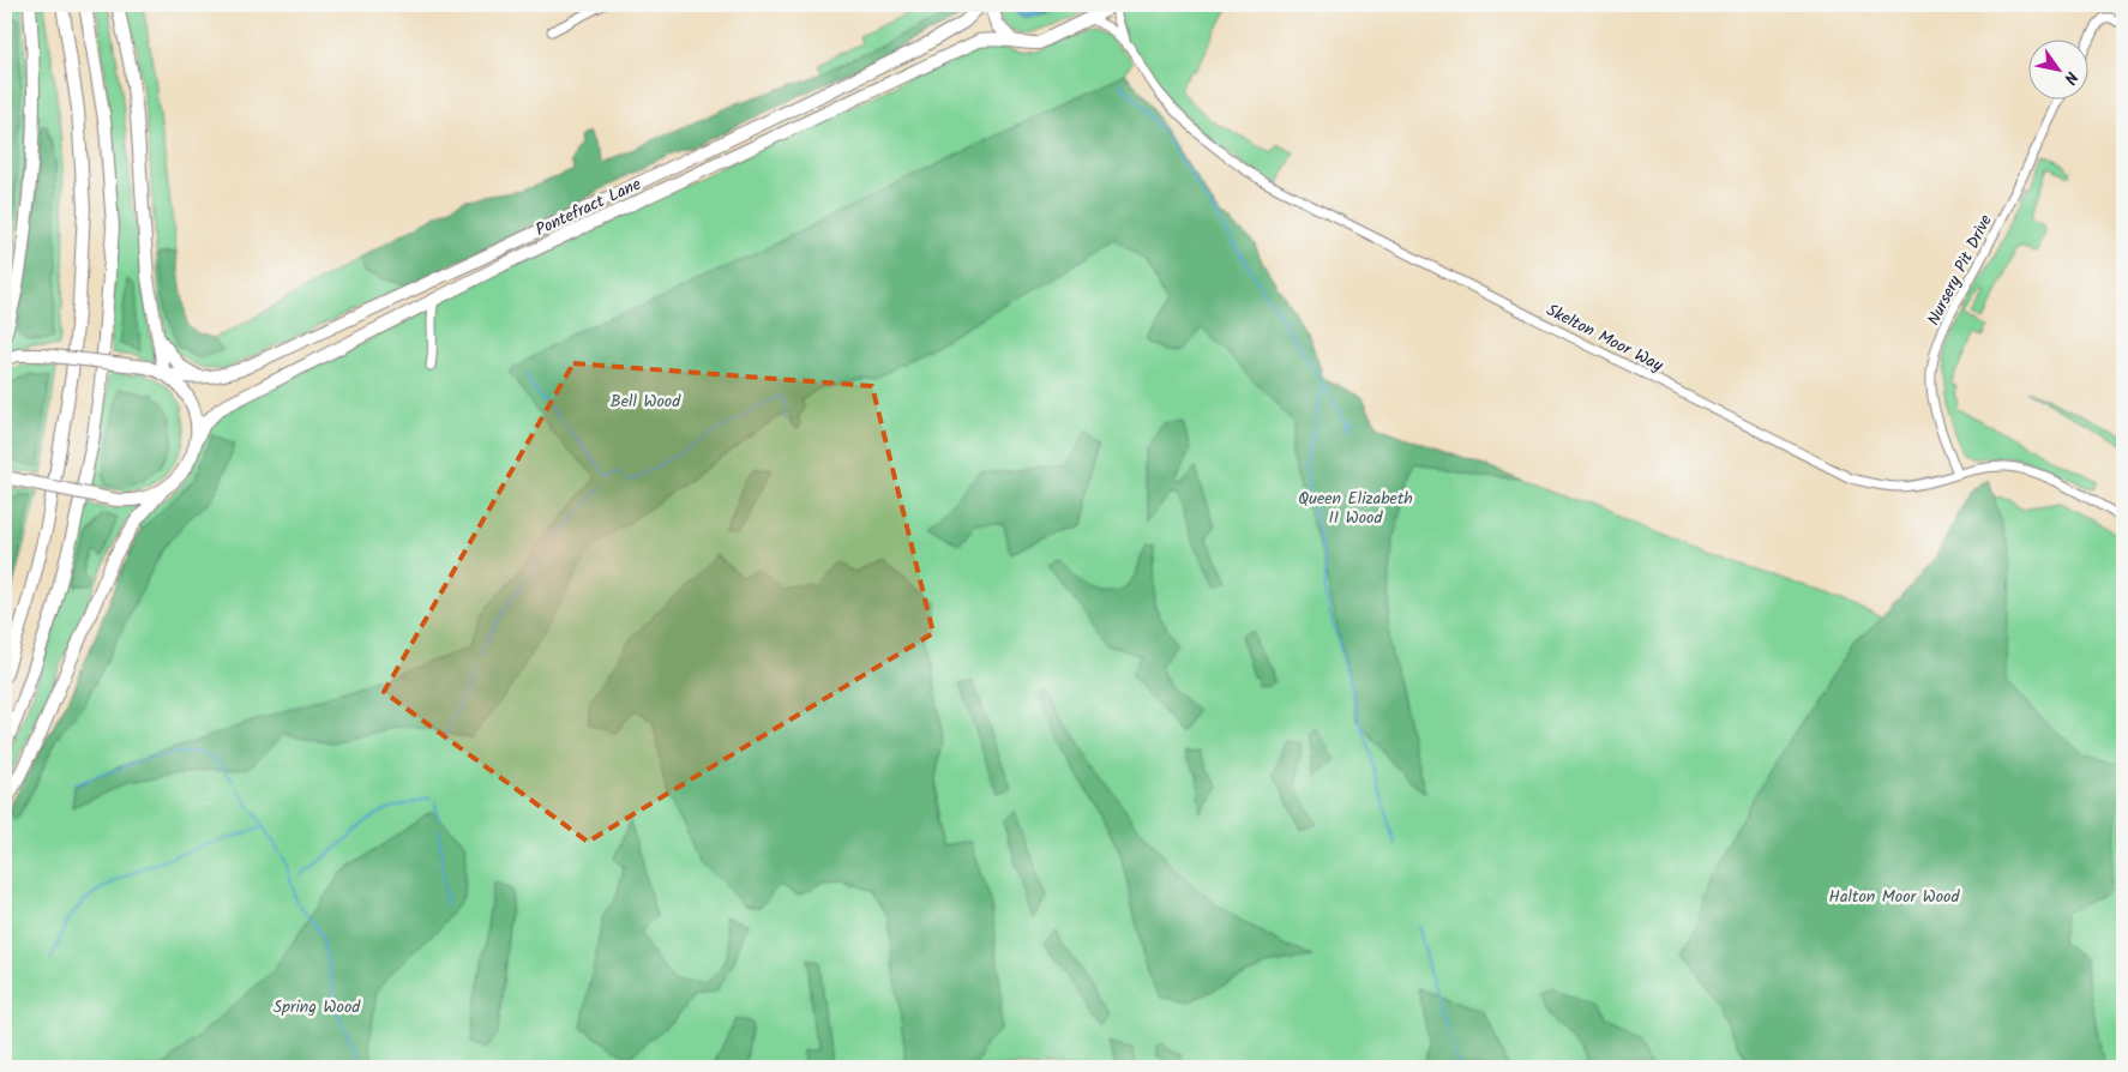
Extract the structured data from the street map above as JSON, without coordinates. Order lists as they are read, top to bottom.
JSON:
{
  "streets": {
    "highway": ["Pontefract Lane"],
    "street": ["Nursery Pit Drive", "Skelton Moor Way"]
  },
  "crossings": [
    ["Pontefract Lane", "Skelton Moor Way"],
    ["Nursery Pit Drive", "Skelton Moor Way"]
  ],
  "parks": [
    "Bell Wood",
    "Queen Elizabeth II Wood",
    "Halton Moor Wood",
    "Spring Wood"
  ],
  "north": "bottom right"
}
